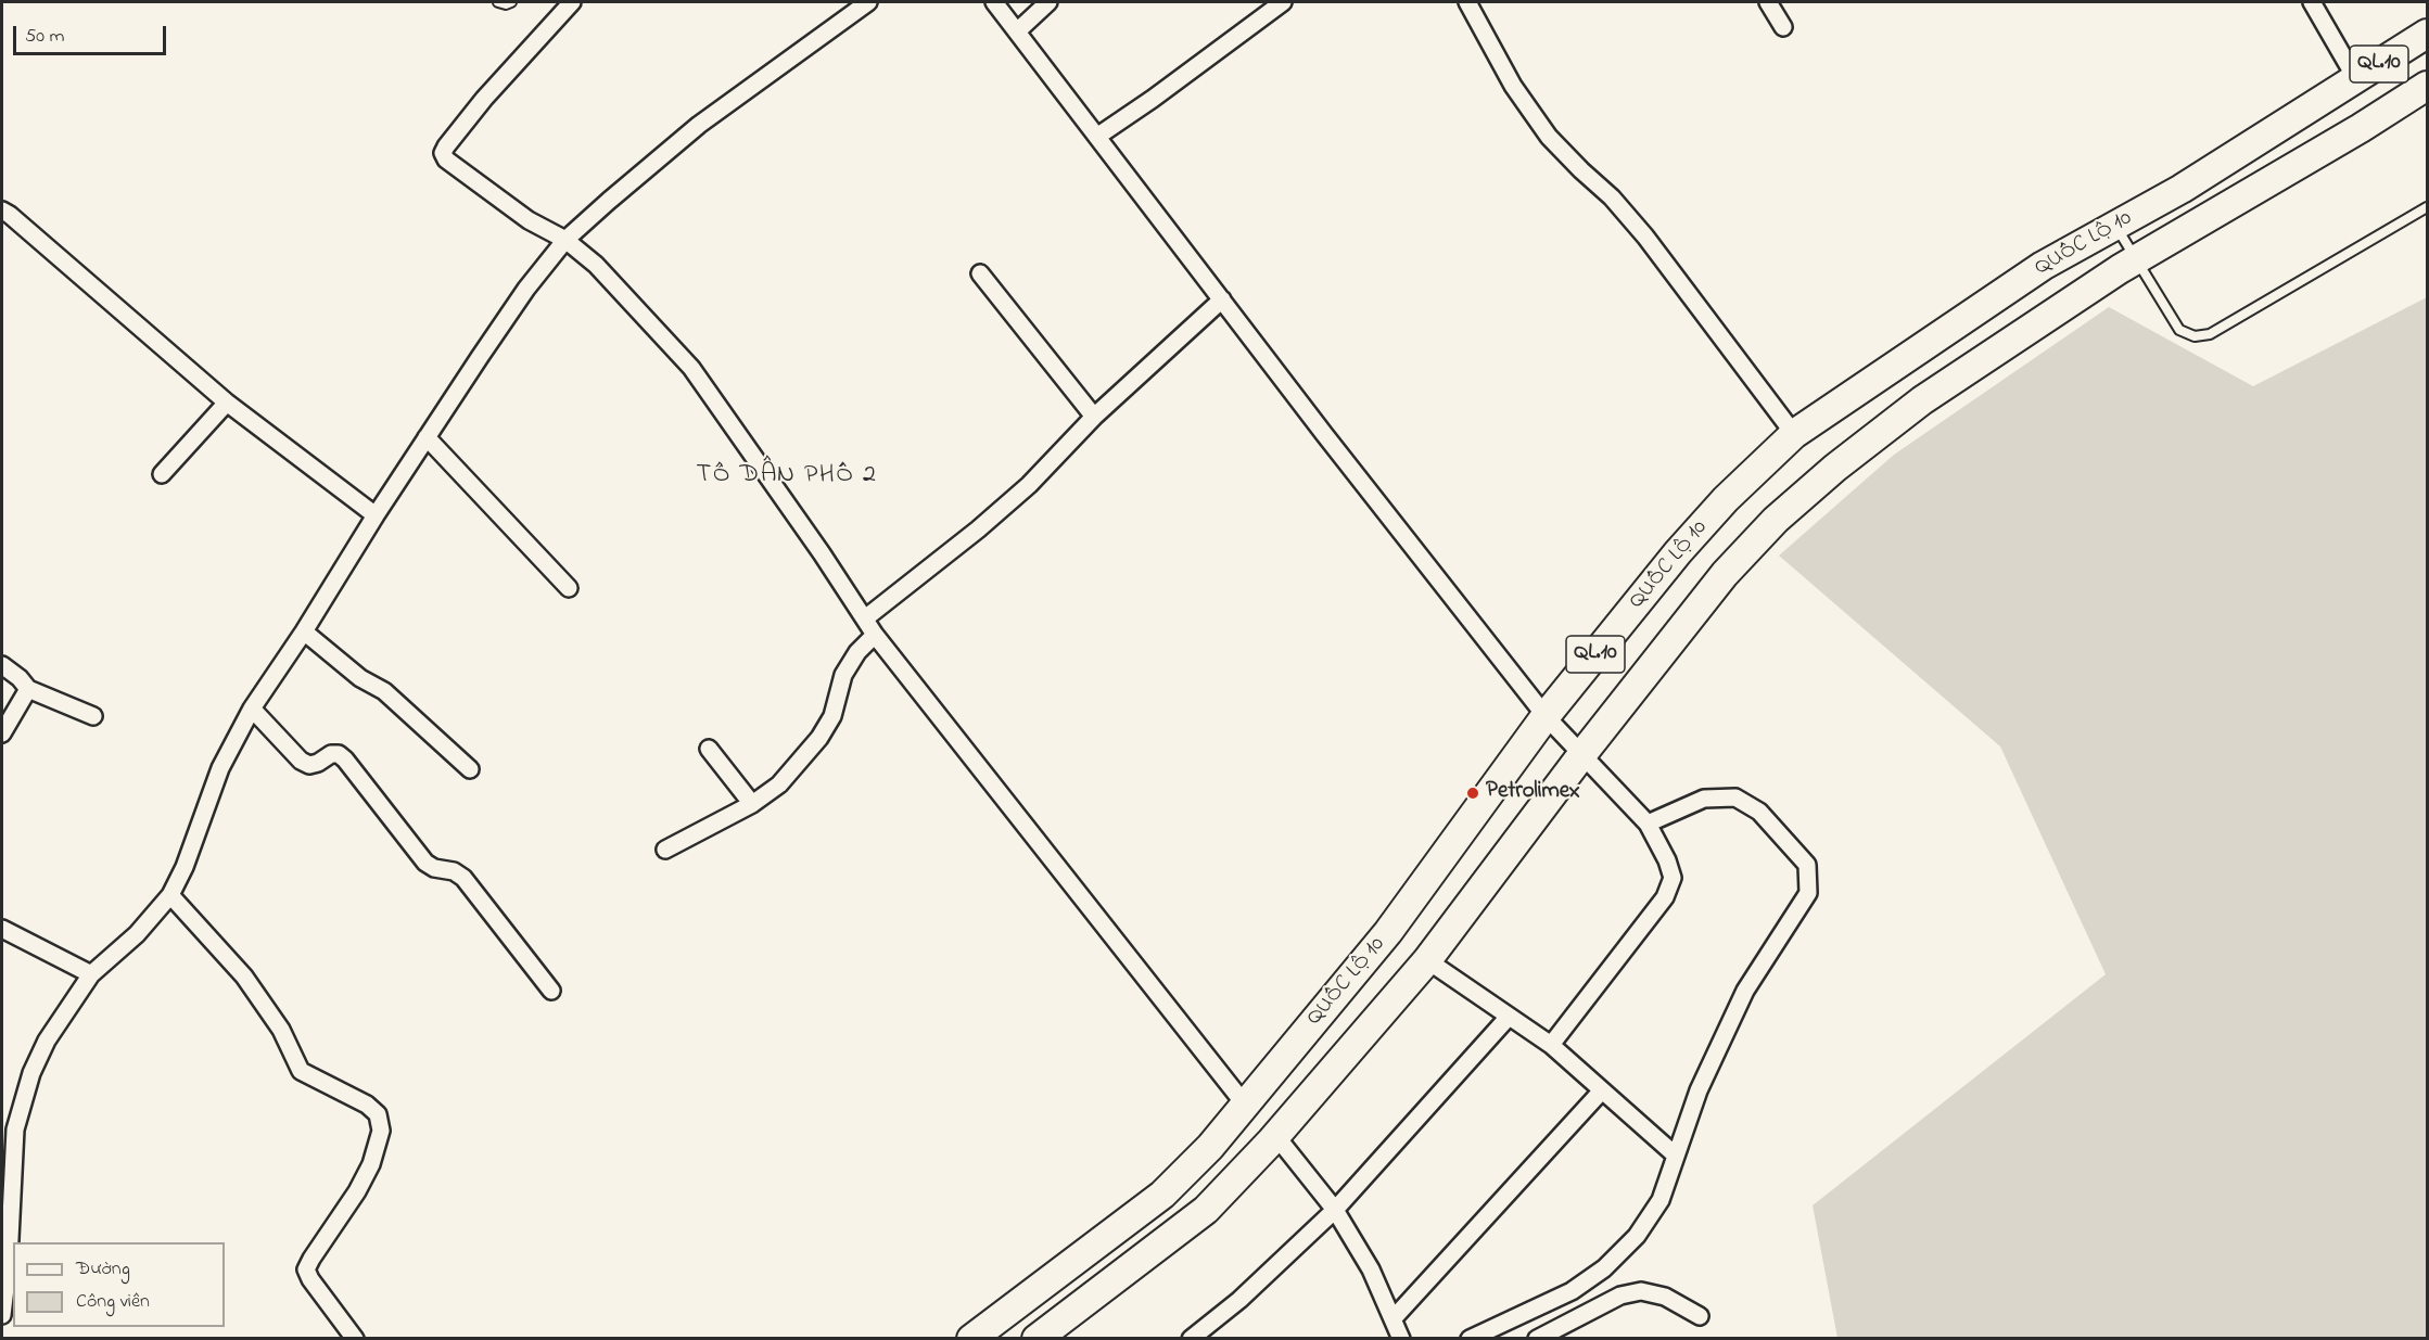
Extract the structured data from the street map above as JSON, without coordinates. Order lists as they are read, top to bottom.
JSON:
{
  "streets": {
    "highway": ["QL.10", "QUỐC LỘ 10"]
  },
  "districts": ["TỔ DÂN PHỐ 2"],
  "places": ["Petrolimex"],
  "legend": ["Đường", "Công viên"],
  "scale_bar": "50 m"
}
